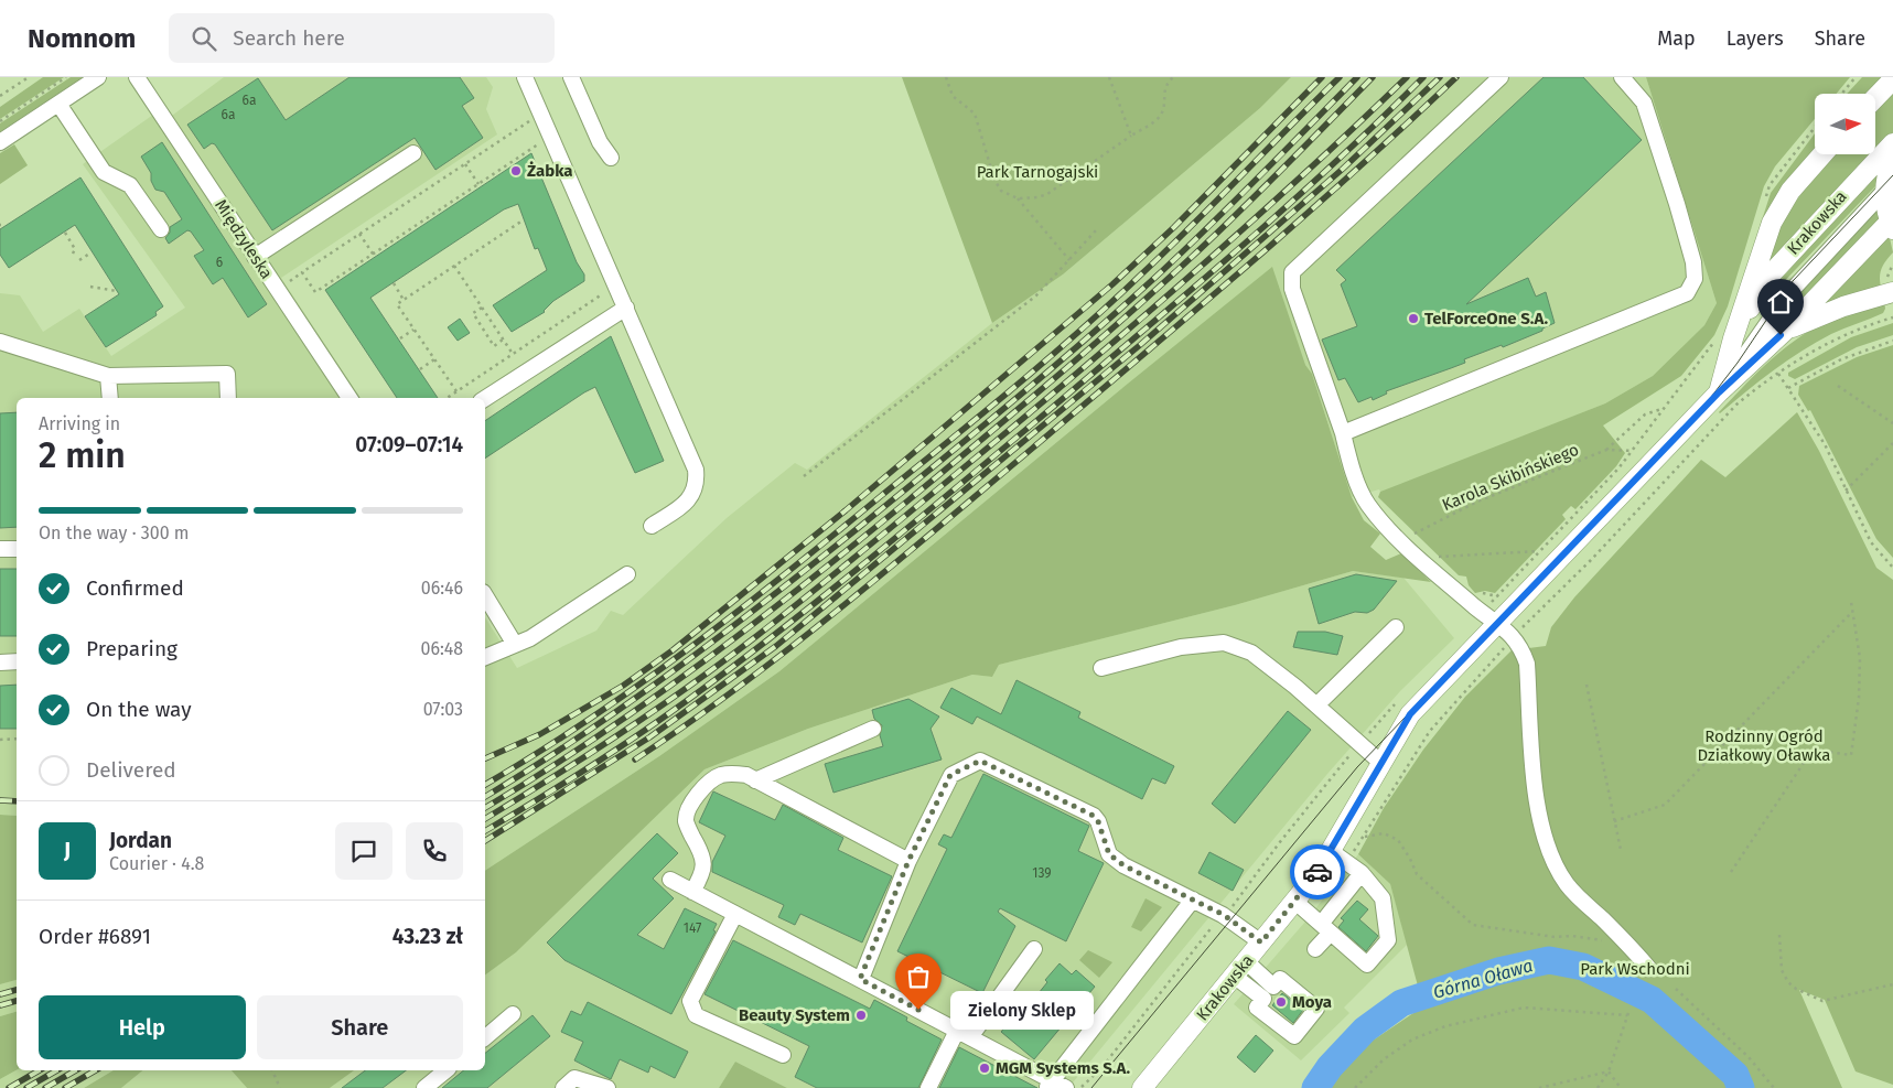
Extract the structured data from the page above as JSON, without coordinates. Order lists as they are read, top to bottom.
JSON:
{
  "streets": {
    "main road": ["Krakowska"],
    "street": ["Międzyleska"],
    "path": ["Karola Skibińskiego"]
  },
  "water": ["Górna Oława"],
  "parks": ["Park Tarnogajski", "Rodzinny Ogród Działkowy Oławka", "Park Wschodni"],
  "places": [
    "Żabka",
    "TelForceOne S.A.",
    "Moya",
    "Zielony Sklep",
    "Beauty System",
    "MGM Systems S.A."
  ],
  "house_numbers": [
    "6a",
    "6a",
    "6",
    "139",
    "147"
  ],
  "north": "right",
  "page": {
    "header": "Nomnom",
    "search": "Search here",
    "nav": ["Map", "Layers", "Share"],
    "heading": ["2 min", "Arriving in", "07:09–07:14"],
    "panel": [
      "Jordan",
      "Courier · 4.8",
      "Order #6891",
      "43.23 zł"
    ],
    "bar": "On the way · 300 m",
    "list": [
      ["Confirmed", "06:46"],
      ["Preparing", "06:48"],
      ["On the way", "07:03"],
      "Delivered"
    ],
    "round": "J",
    "buttons": ["Help", "Share"],
    "bubble": "Zielony Sklep"
  }
}
